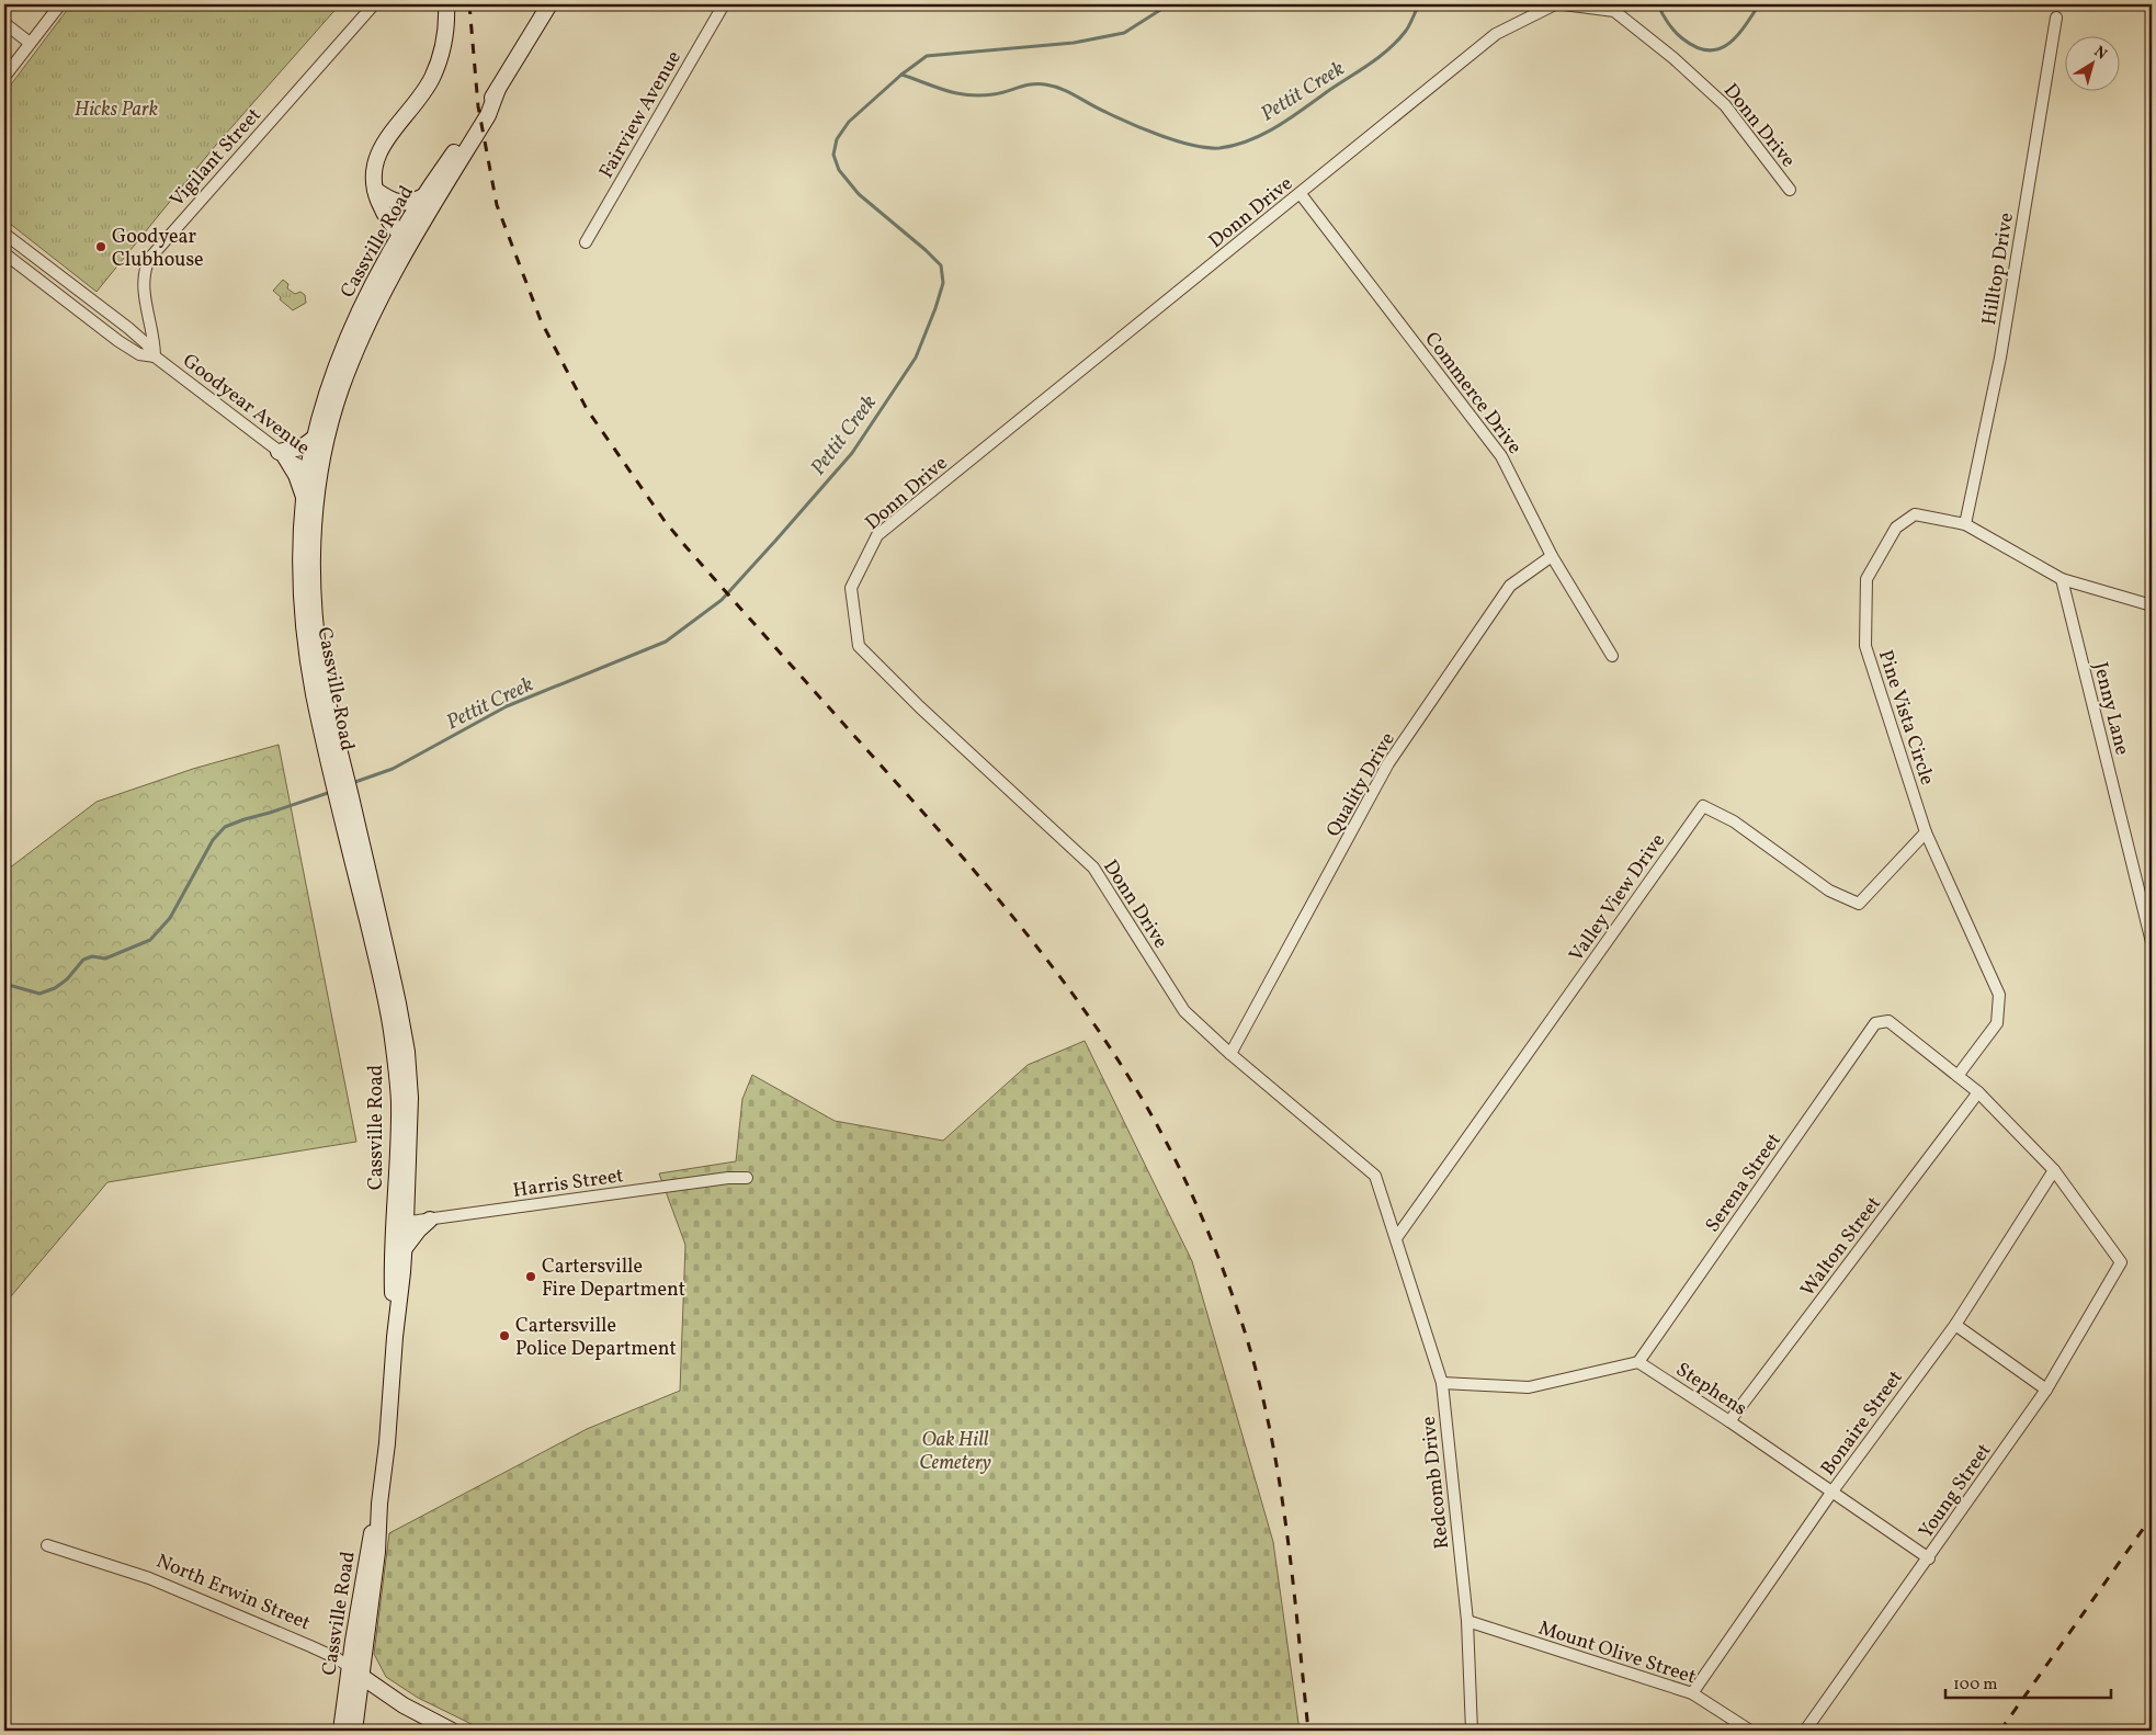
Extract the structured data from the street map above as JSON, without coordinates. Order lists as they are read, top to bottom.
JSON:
{
  "streets": {
    "main road": ["Cassville Road", "North Erwin Street"],
    "street": [
      "Fairview Avenue",
      "Donn Drive",
      "Vigilant Street",
      "Hilltop Drive",
      "Commerce Drive",
      "Goodyear Avenue",
      "Jenny Lane",
      "Pine Vista Circle",
      "Quality Drive",
      "Valley View Drive",
      "Harris Street",
      "Serena Street",
      "Walton Street",
      "Stephens",
      "Bonaire Street",
      "Redcomb Drive",
      "Young Street",
      "Mount Olive Street"
    ]
  },
  "crossings": [
    ["Donn Drive", "Commerce Drive"],
    ["Donn Drive", "Quality Drive"],
    ["Donn Drive", "Valley View Drive"],
    ["Donn Drive", "Redcomb Drive"],
    ["Vigilant Street", "Goodyear Avenue"],
    ["Cassville Road", "Goodyear Avenue"],
    ["Cassville Road", "Harris Street"],
    ["Cassville Road", "North Erwin Street"],
    ["Hilltop Drive", "Pine Vista Circle"],
    ["Commerce Drive", "Quality Drive"],
    ["Jenny Lane", "Pine Vista Circle"],
    ["Pine Vista Circle", "Valley View Drive"],
    ["Pine Vista Circle", "Serena Street"],
    ["Valley View Drive", "Redcomb Drive"],
    ["Serena Street", "Stephens"],
    ["Walton Street", "Stephens"],
    ["Stephens", "Bonaire Street"],
    ["Stephens", "Young Street"],
    ["Bonaire Street", "Young Street"],
    ["Bonaire Street", "Mount Olive Street"],
    ["Redcomb Drive", "Mount Olive Street"]
  ],
  "water": ["Pettit Creek"],
  "parks": ["Hicks Park", "Oak Hill Cemetery"],
  "places": ["Goodyear Clubhouse", "Cartersville Fire Department", "Cartersville Police Department"],
  "scale_bar": "100 m",
  "north": "top right"
}
